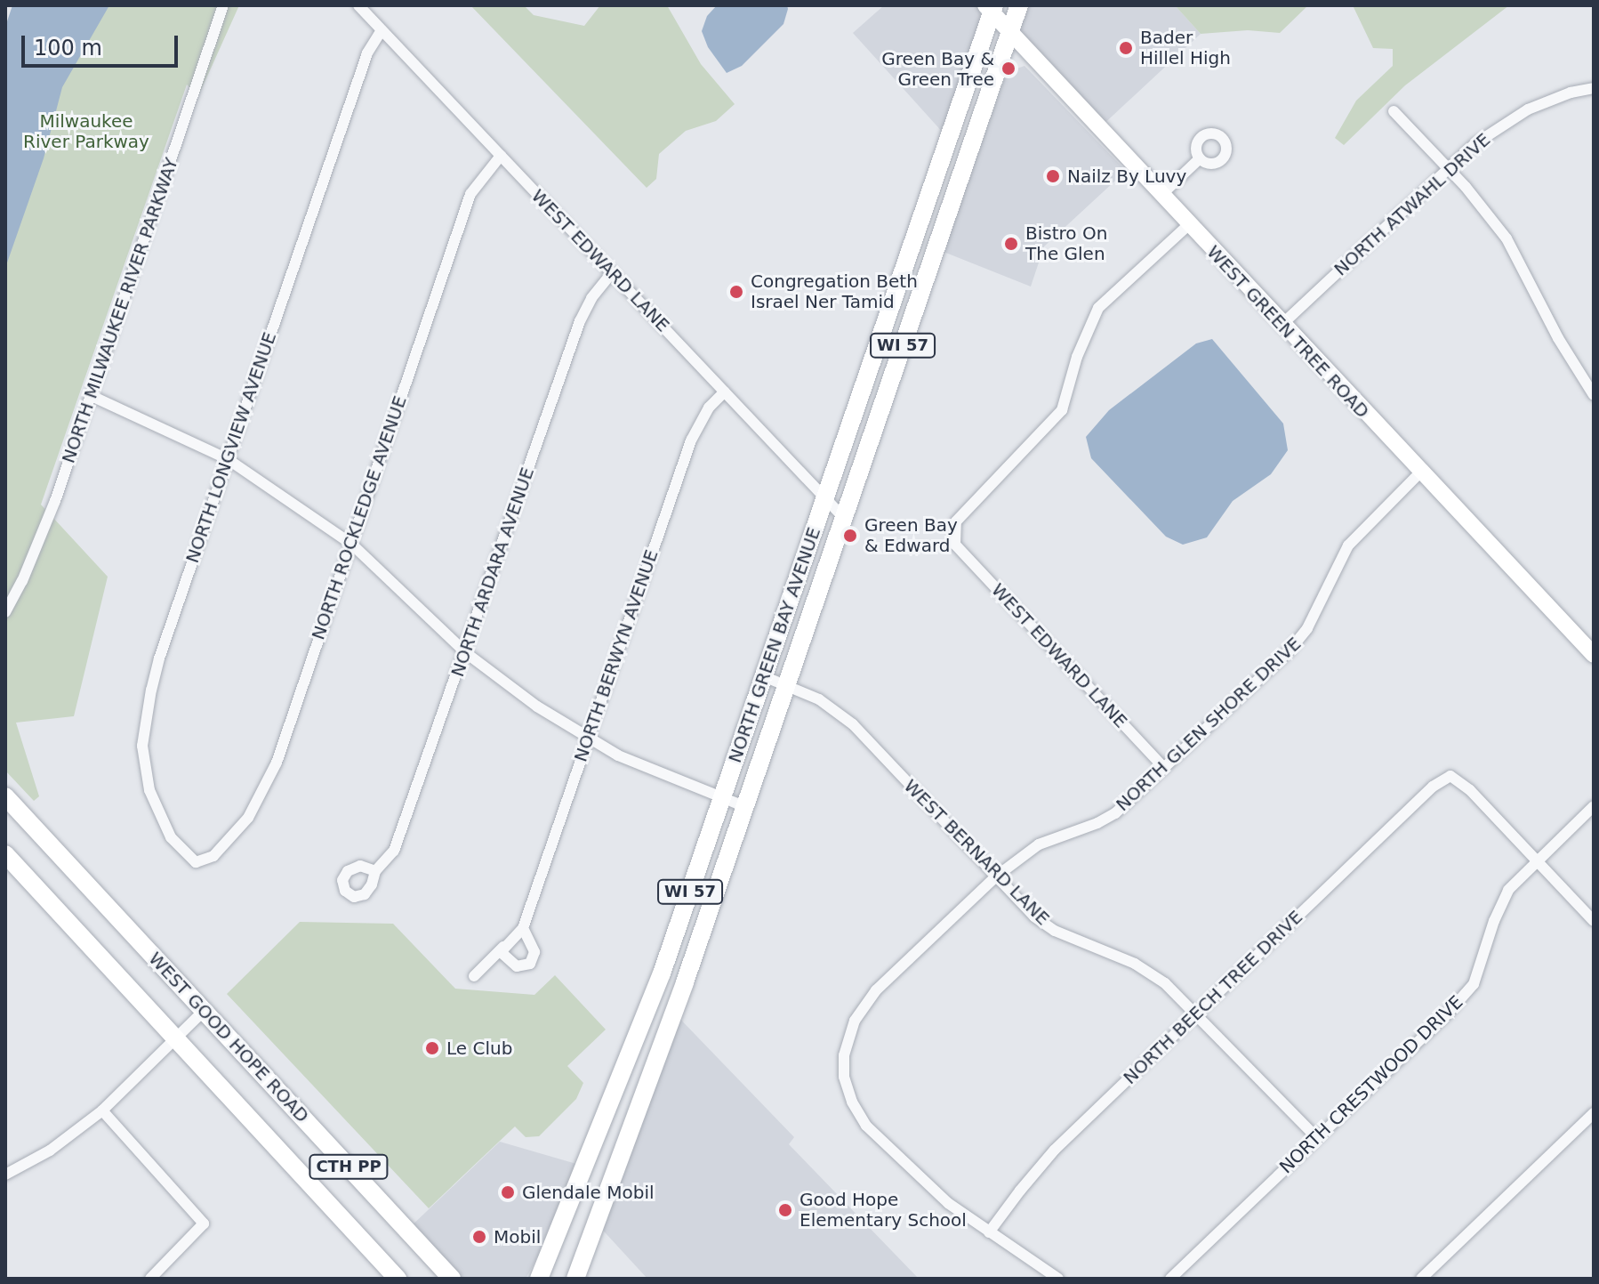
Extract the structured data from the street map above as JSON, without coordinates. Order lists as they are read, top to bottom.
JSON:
{
  "streets": {
    "main road": [
      "WI 57",
      "NORTH GREEN BAY AVENUE",
      "WEST GOOD HOPE ROAD",
      "CTH PP"
    ],
    "street": [
      "NORTH ATWAHL DRIVE",
      "WEST EDWARD LANE",
      "NORTH MILWAUKEE RIVER PARKWAY",
      "WEST GREEN TREE ROAD",
      "NORTH LONGVIEW AVENUE",
      "NORTH ROCKLEDGE AVENUE",
      "NORTH ARDARA AVENUE",
      "NORTH BERWYN AVENUE",
      "NORTH GLEN SHORE DRIVE",
      "WEST BERNARD LANE",
      "NORTH BEECH TREE DRIVE",
      "NORTH CRESTWOOD DRIVE"
    ]
  },
  "crossings": [
    ["NORTH ATWAHL DRIVE", "WEST GREEN TREE ROAD"],
    ["WEST EDWARD LANE", "WEST GREEN TREE ROAD"],
    ["WEST EDWARD LANE", "NORTH LONGVIEW AVENUE"],
    ["WEST EDWARD LANE", "NORTH ROCKLEDGE AVENUE"],
    ["WEST EDWARD LANE", "NORTH ARDARA AVENUE"],
    ["WEST EDWARD LANE", "NORTH GREEN BAY AVENUE"],
    ["WEST EDWARD LANE", "NORTH BERWYN AVENUE"],
    ["WEST EDWARD LANE", "NORTH GLEN SHORE DRIVE"],
    ["WEST GREEN TREE ROAD", "NORTH GREEN BAY AVENUE"],
    ["WEST GREEN TREE ROAD", "NORTH GLEN SHORE DRIVE"],
    ["NORTH LONGVIEW AVENUE", "NORTH ROCKLEDGE AVENUE"],
    ["NORTH GREEN BAY AVENUE", "WEST BERNARD LANE"],
    ["NORTH GLEN SHORE DRIVE", "WEST BERNARD LANE"],
    ["NORTH GLEN SHORE DRIVE", "NORTH BEECH TREE DRIVE"],
    ["WEST BERNARD LANE", "NORTH BEECH TREE DRIVE"],
    ["WEST BERNARD LANE", "NORTH CRESTWOOD DRIVE"],
    ["NORTH BEECH TREE DRIVE", "NORTH CRESTWOOD DRIVE"]
  ],
  "parks": ["Milwaukee River Parkway"],
  "places": [
    "Bader Hillel High",
    "Green Bay & Green Tree",
    "Nailz By Luvy",
    "Bistro On The Glen",
    "Congregation Beth Israel Ner Tamid",
    "Green Bay & Edward",
    "Le Club",
    "Glendale Mobil",
    "Good Hope Elementary School",
    "Mobil"
  ],
  "scale_bar": "100 m"
}
